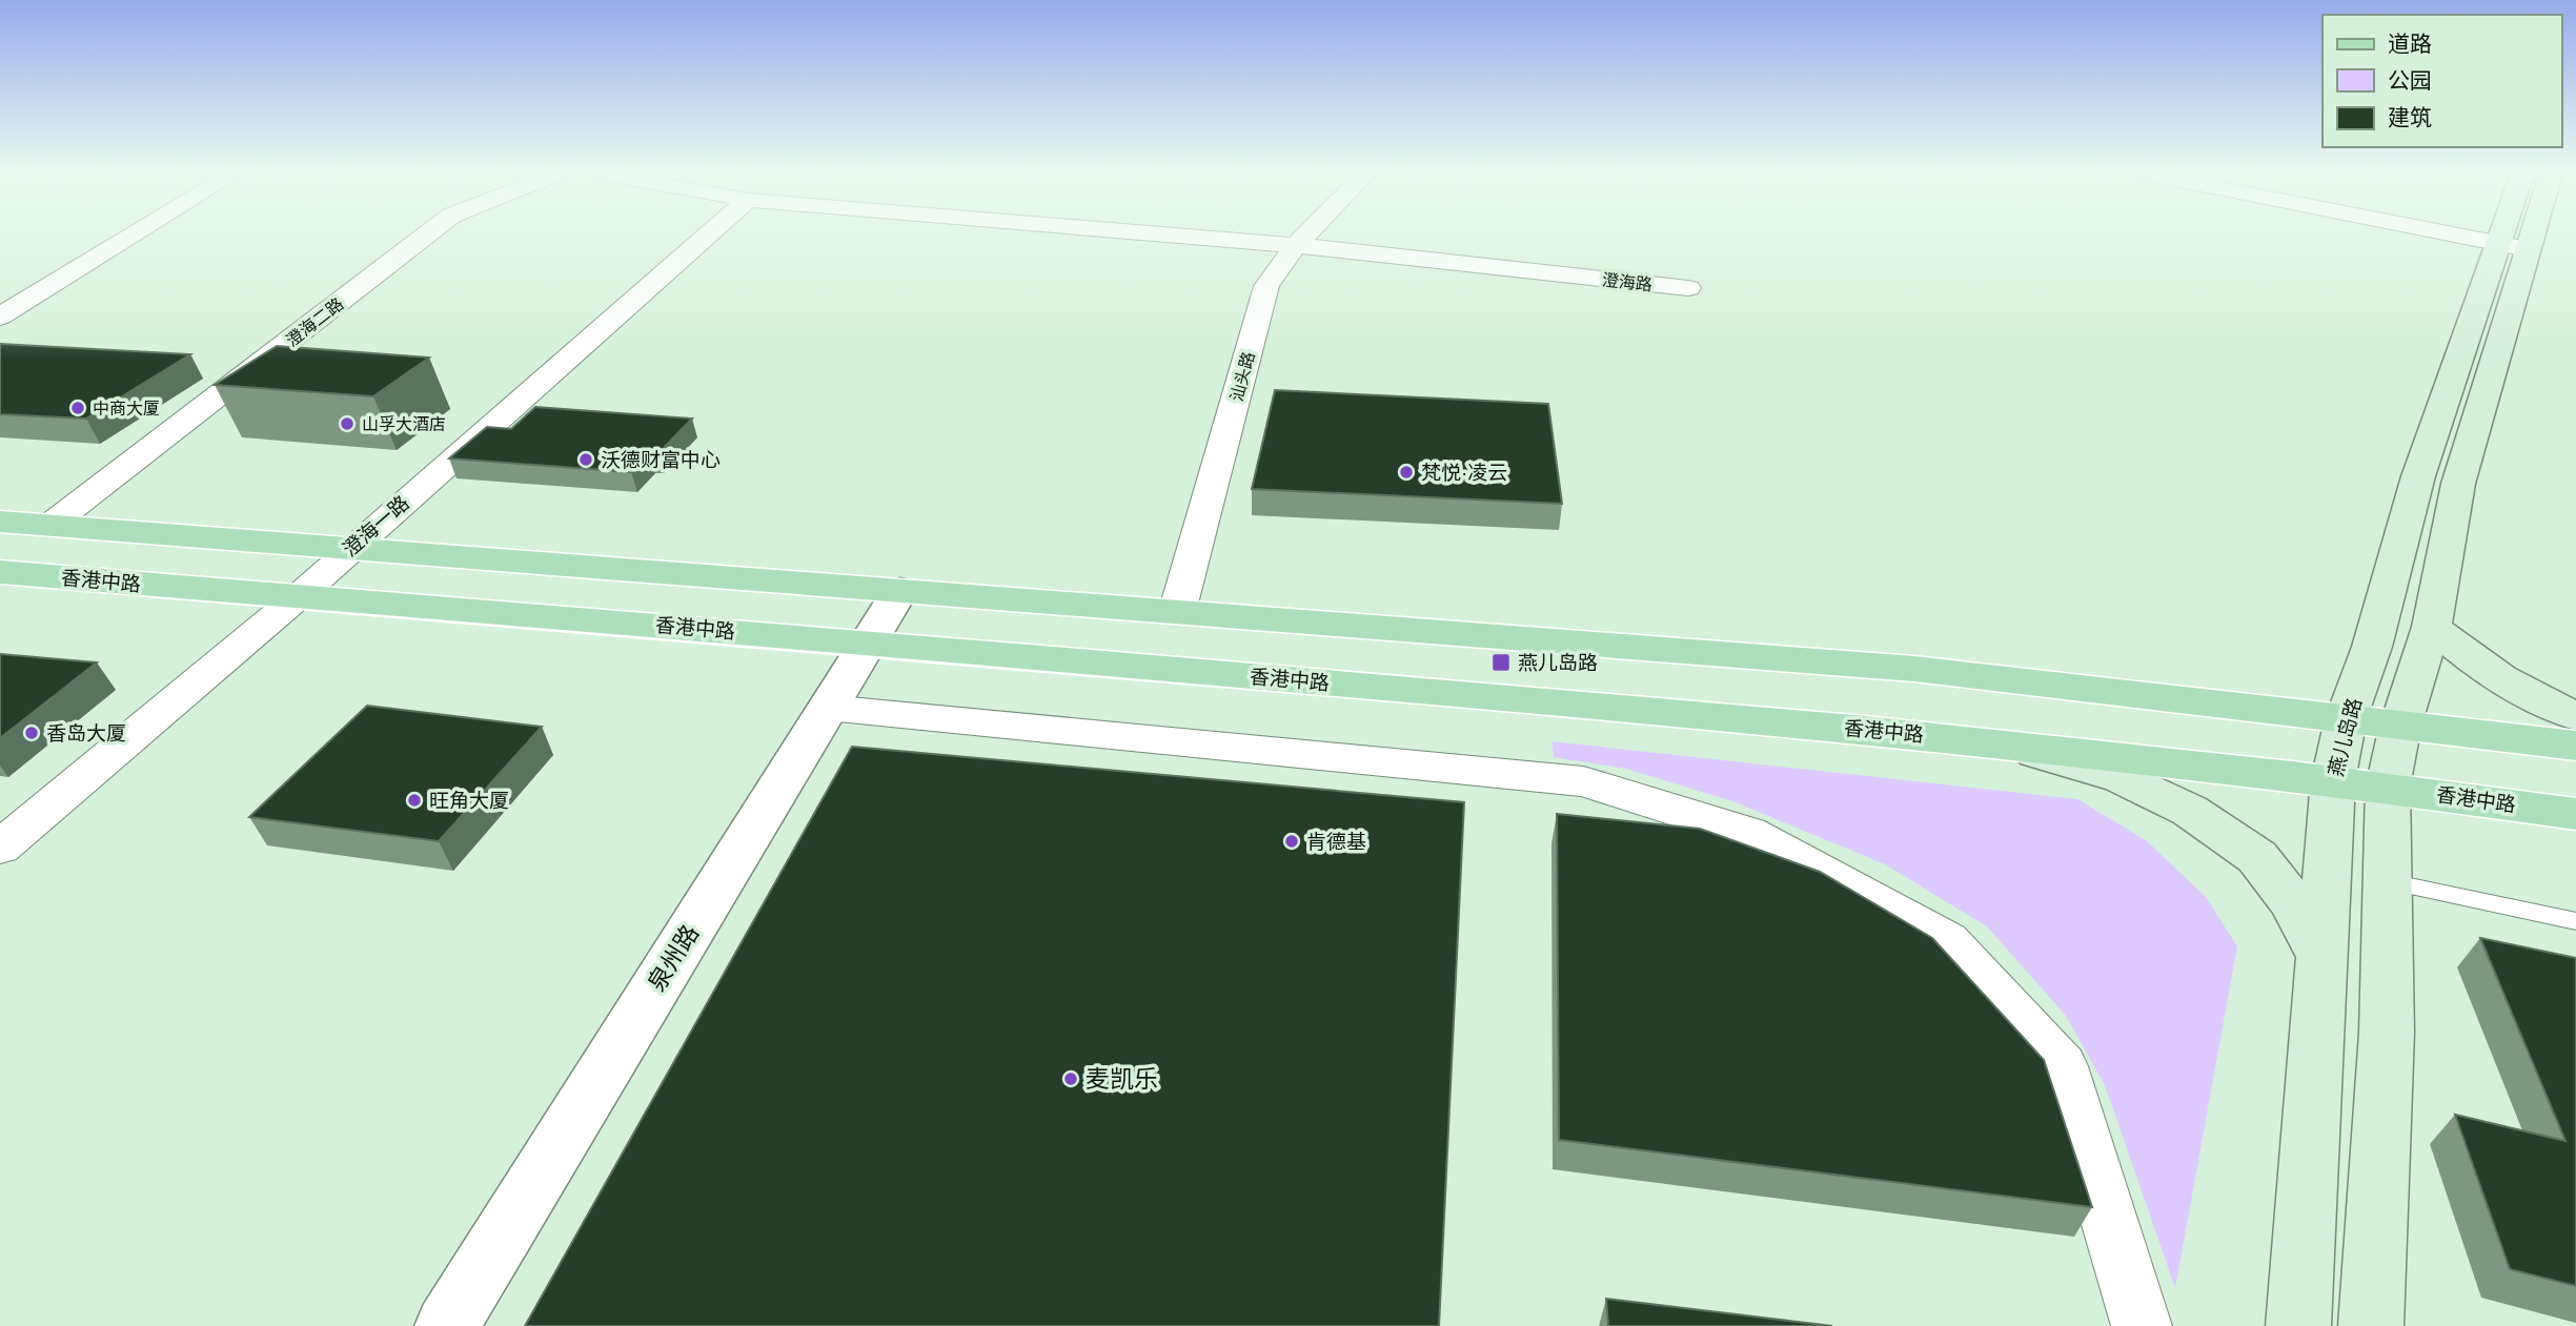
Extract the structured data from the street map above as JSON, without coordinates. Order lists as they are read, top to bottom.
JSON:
{
  "streets": {
    "main road": ["香港中路", "燕儿岛路"],
    "street": [
      "澄海路",
      "澄海二路",
      "汕头路",
      "澄海一路",
      "泉州路"
    ]
  },
  "crossings": [
    ["澄海路", "汕头路"],
    ["澄海一路", "香港中路"],
    ["香港中路", "燕儿岛路"],
    ["香港中路", "泉州路"]
  ],
  "places": {
    "other": [
      "中商大厦",
      "山孚大酒店",
      "沃德财富中心",
      "梵悦·凌云",
      "香岛大厦",
      "旺角大厦",
      "肯德基",
      "麦凯乐"
    ],
    "transit": ["燕儿岛路"]
  },
  "legend": ["道路", "公园", "建筑"]
}
